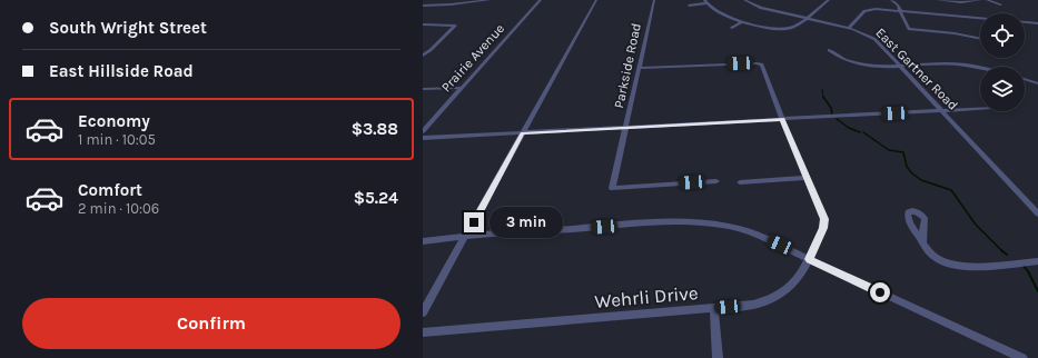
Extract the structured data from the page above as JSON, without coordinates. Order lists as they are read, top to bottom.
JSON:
{
  "streets": {
    "street": [
      "Prairie Avenue",
      "Parkside Road",
      "East Gartner Road",
      "Wehrli Drive"
    ]
  },
  "page": {
    "banner": ["South Wright Street", "East Hillside Road"],
    "list": [
      {
        "name": "Economy",
        "note": "1 min · 10:05",
        "value": "$3.88"
      },
      {
        "name": "Comfort",
        "note": "2 min · 10:06",
        "value": "$5.24"
      }
    ],
    "bubble": "3 min",
    "buttons": "Confirm"
  }
}
